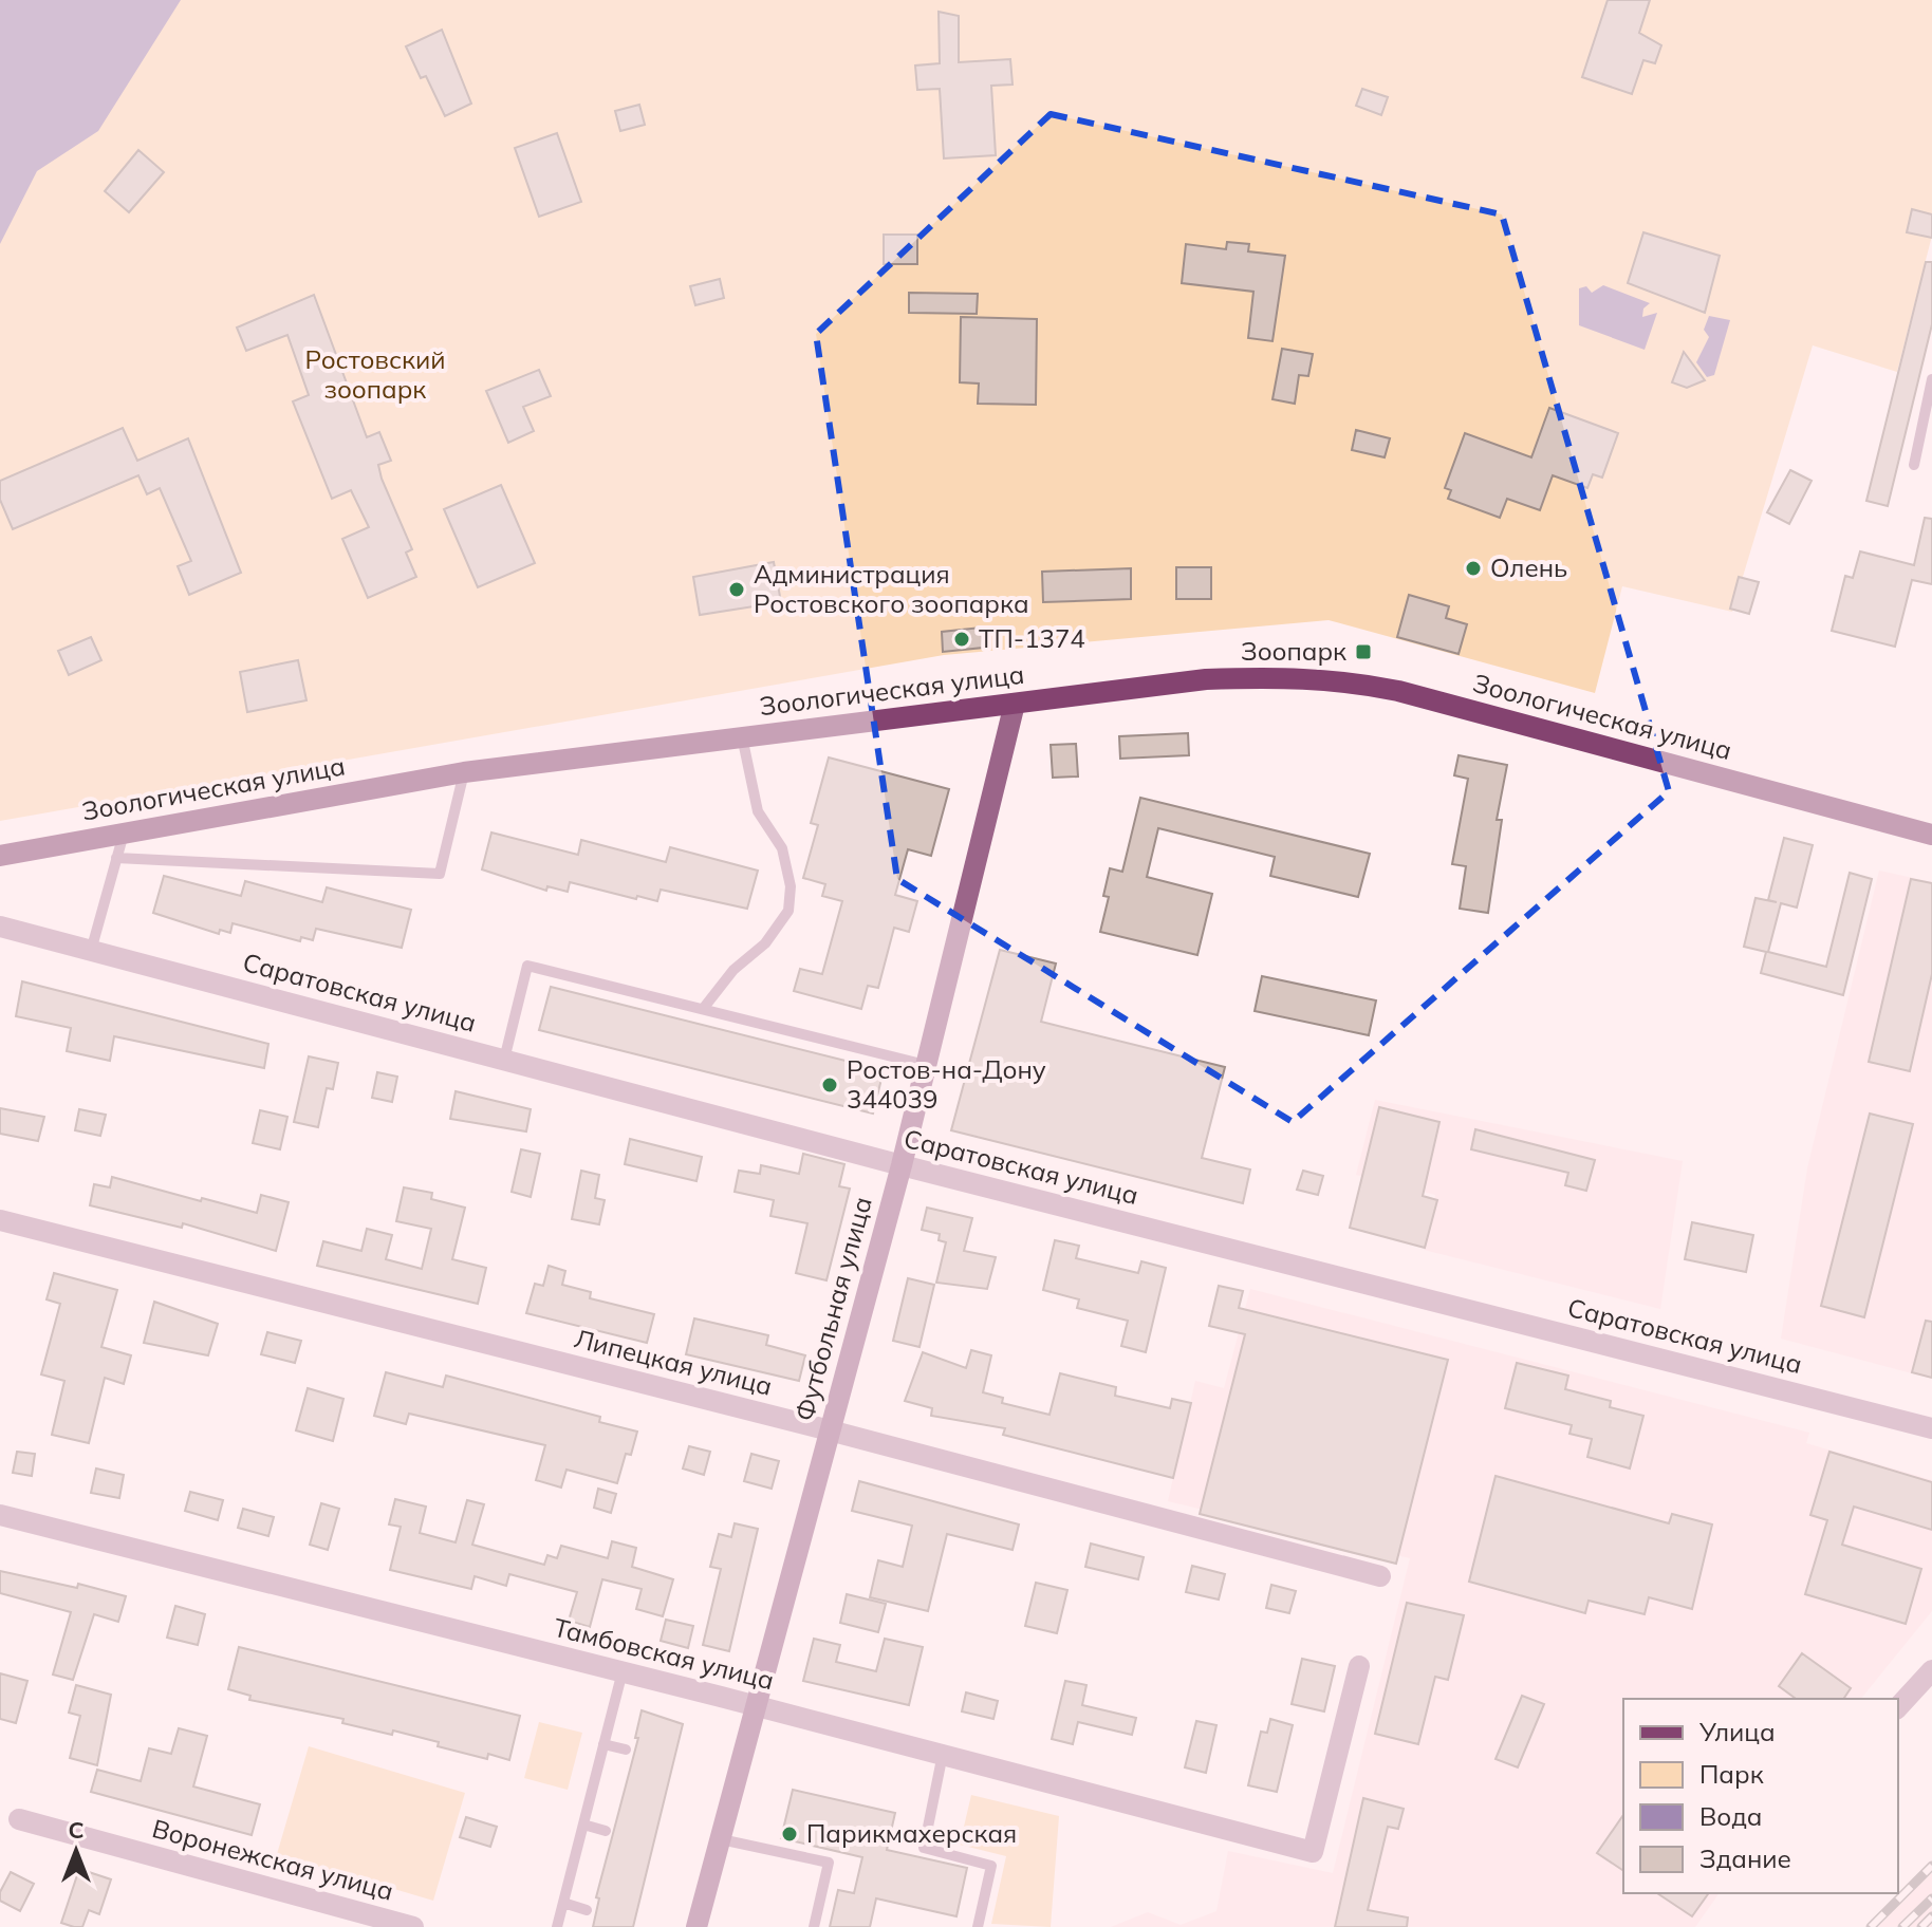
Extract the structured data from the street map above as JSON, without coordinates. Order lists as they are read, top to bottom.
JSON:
{
  "streets": {
    "main road": ["Зоологическая улица", "Футбольная улица"],
    "street": [
      "Саратовская улица",
      "Липецкая улица",
      "Тамбовская улица",
      "Воронежская улица"
    ]
  },
  "crossings": [
    ["Зоологическая улица", "Футбольная улица"],
    ["Саратовская улица", "Футбольная улица"],
    ["Футбольная улица", "Липецкая улица"],
    ["Футбольная улица", "Тамбовская улица"]
  ],
  "parks": ["Ростовский зоопарк"],
  "places": {
    "other": [
      "Олень",
      "Администрация Ростовского зоопарка",
      "ТП-1374",
      "Ростов-на-Дону 344039",
      "Парикмахерская"
    ],
    "transit": ["Зоопарк"]
  },
  "legend": [
    "Улица",
    "Парк",
    "Вода",
    "Здание"
  ],
  "north": "top"
}
